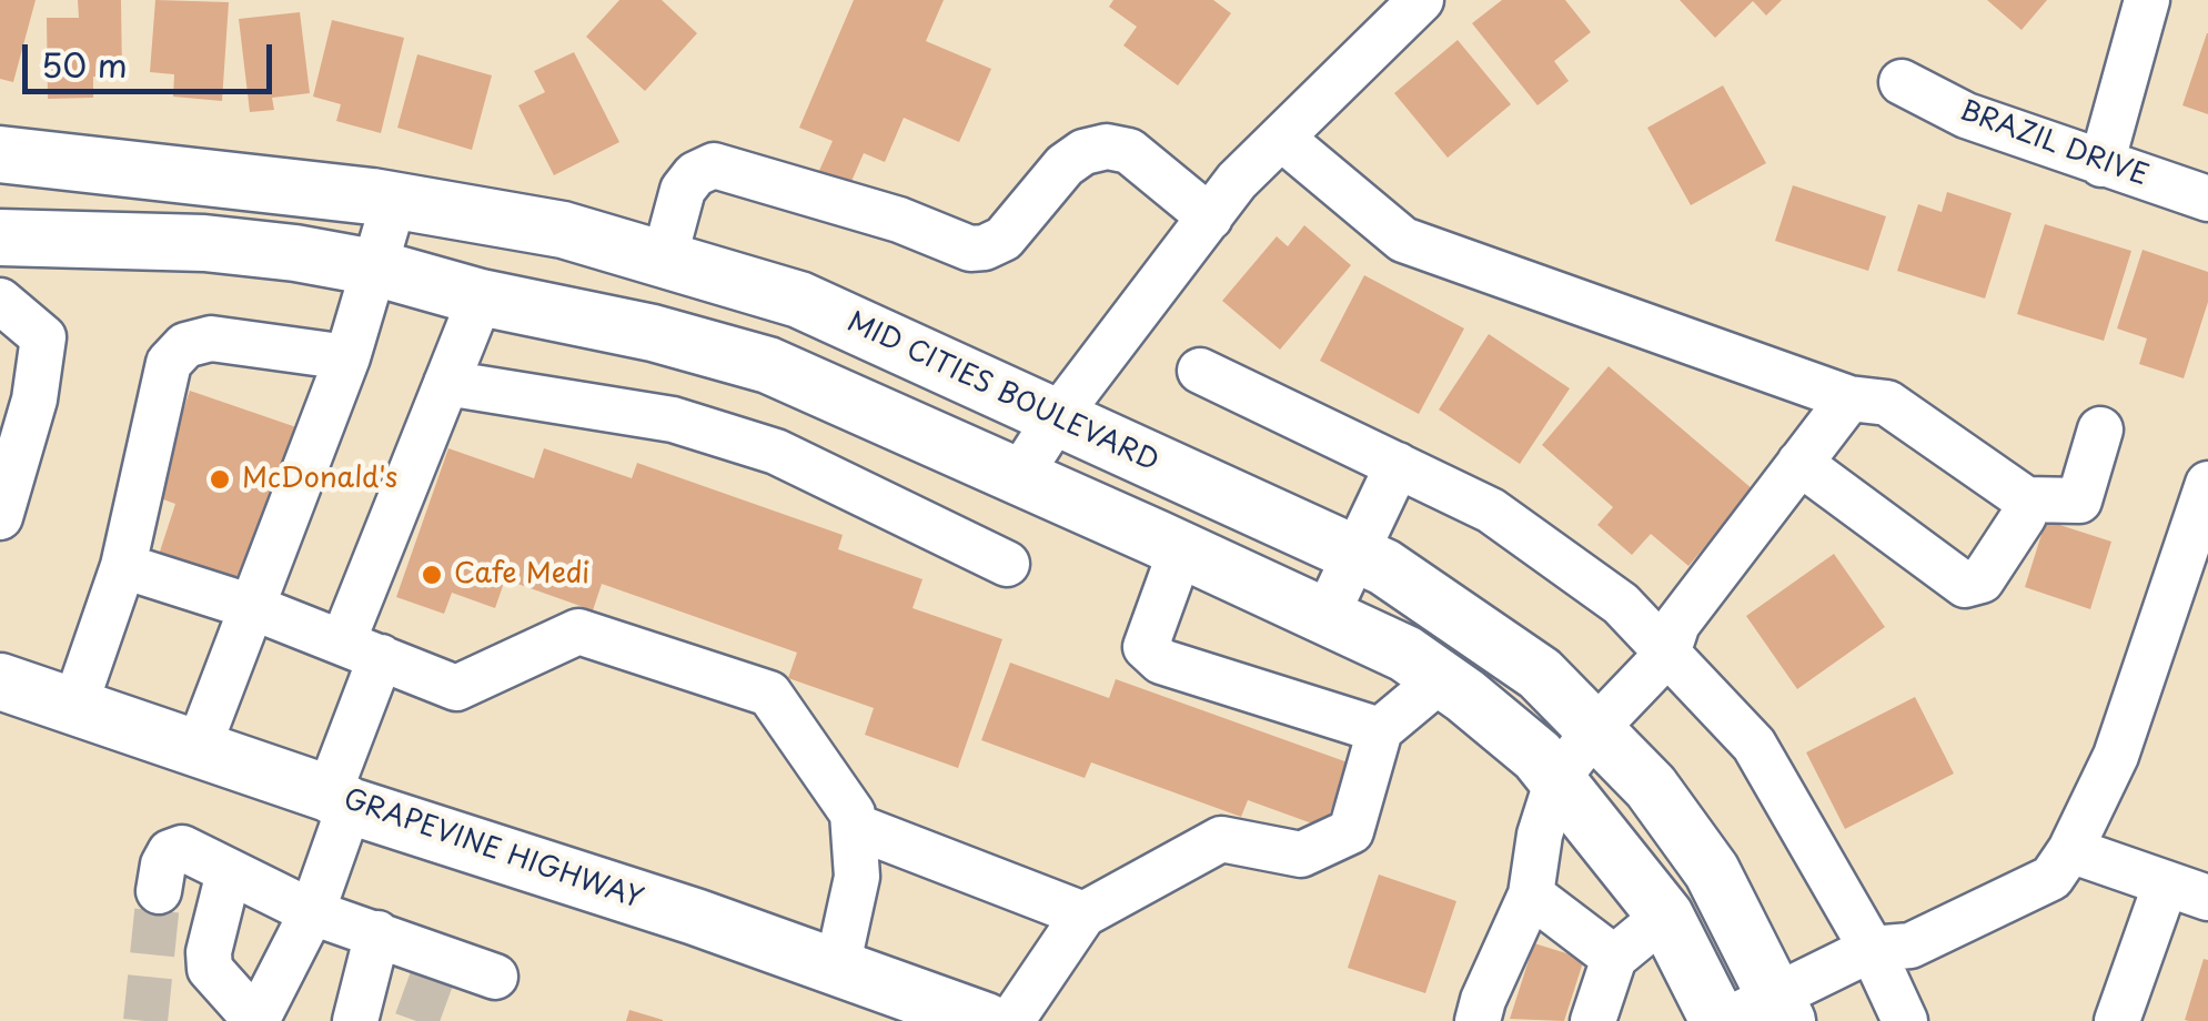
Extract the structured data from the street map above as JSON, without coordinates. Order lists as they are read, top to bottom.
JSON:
{
  "streets": {
    "main road": ["MID CITIES BOULEVARD", "GRAPEVINE HIGHWAY"],
    "street": ["BRAZIL DRIVE"]
  },
  "places": ["McDonald's", "Cafe Medi"],
  "scale_bar": "50 m"
}
